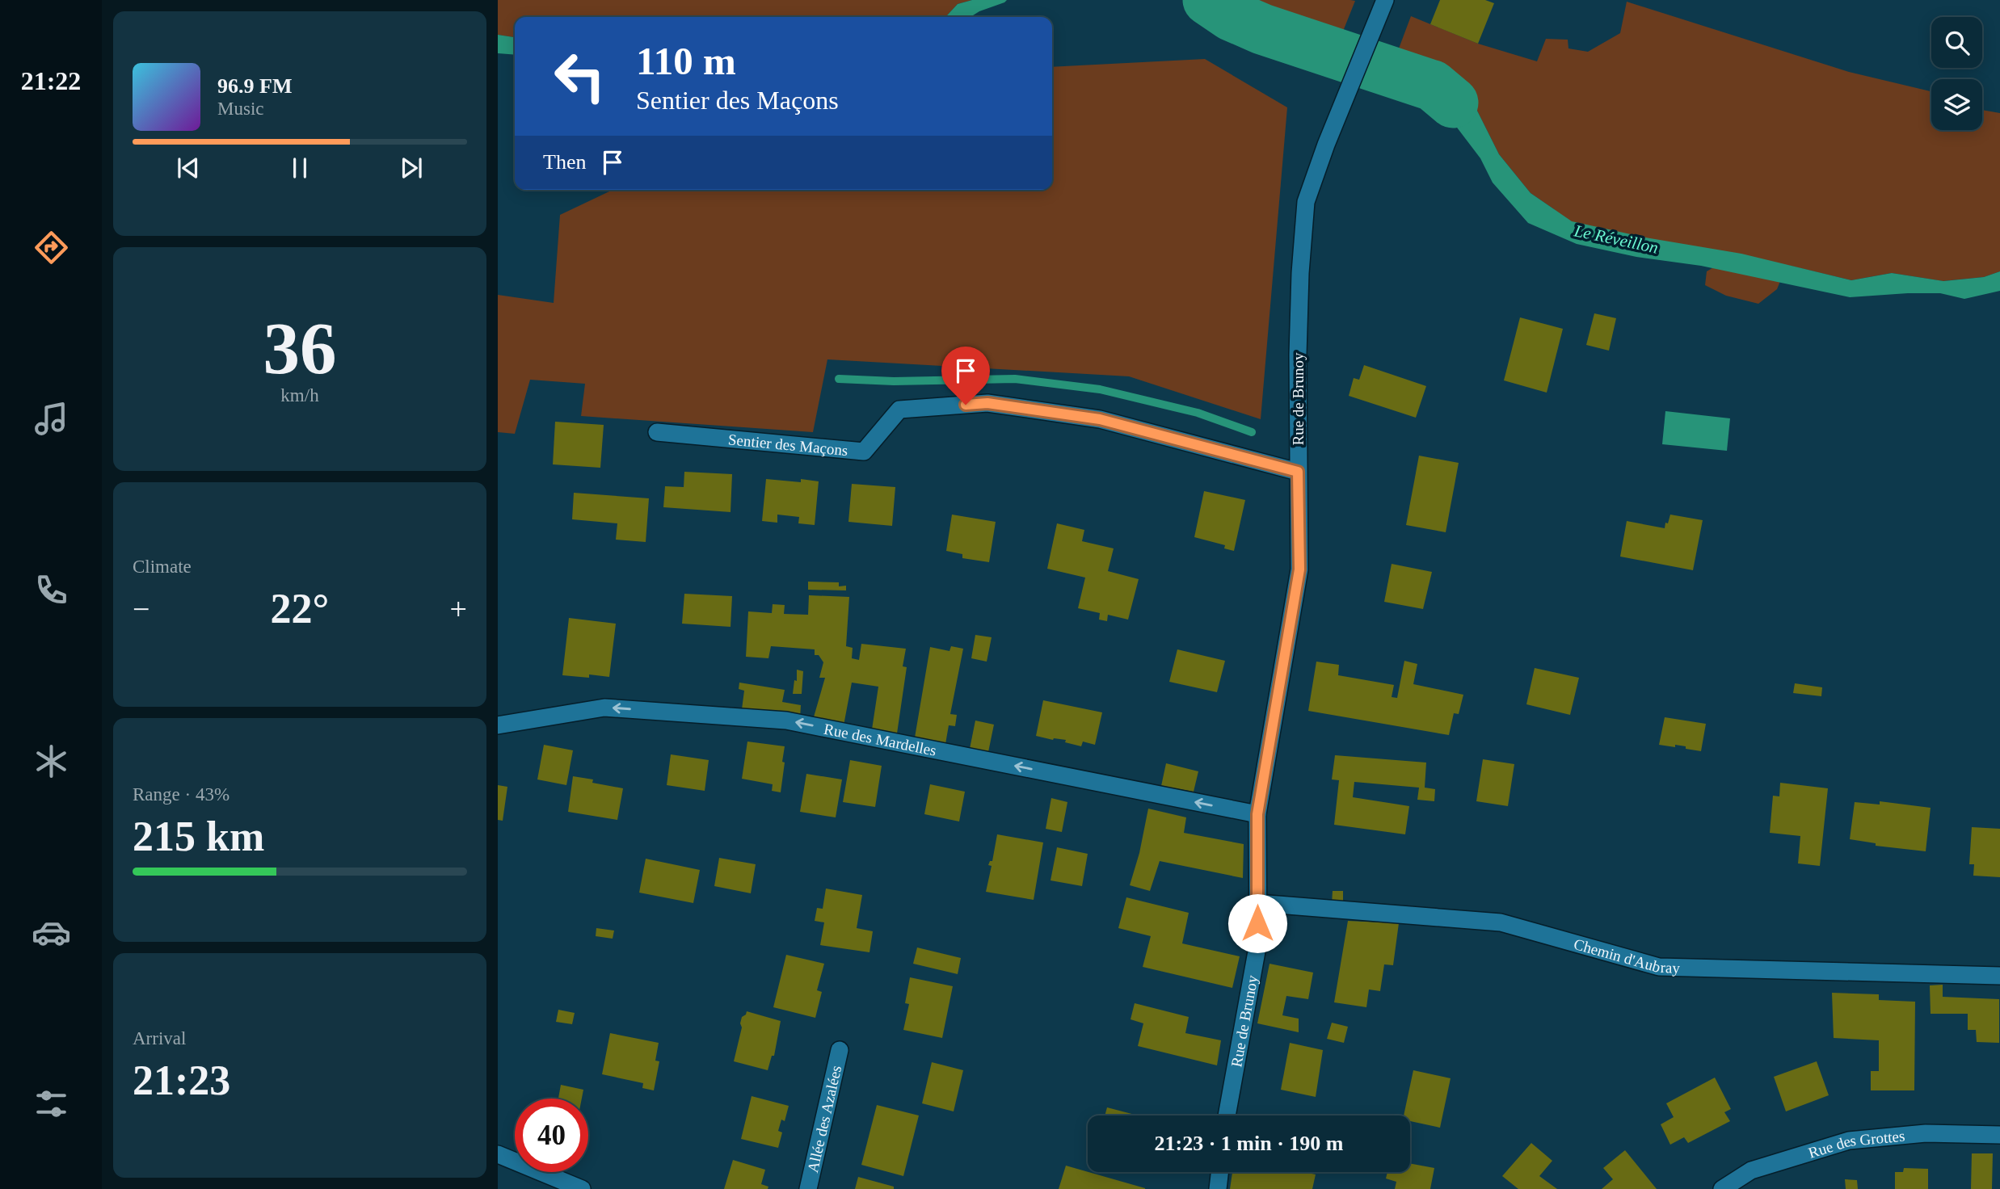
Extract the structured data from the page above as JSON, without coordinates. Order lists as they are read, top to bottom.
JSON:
{
  "streets": {
    "street": [
      "Rue de Brunoy",
      "Sentier des Maçons",
      "Rue des Mardelles",
      "Chemin d'Aubray",
      "Allée des Azalées",
      "Rue des Grottes"
    ]
  },
  "crossings": [
    ["Rue de Brunoy", "Sentier des Maçons"],
    ["Rue de Brunoy", "Rue des Mardelles"],
    ["Rue de Brunoy", "Chemin d'Aubray"]
  ],
  "one_way": ["Rue des Mardelles"],
  "water": ["Le Réveillon"],
  "page": {
    "tabs": "21:22",
    "turn": ["110 m", "Sentier des Maçons"],
    "song": ["96.9 FM", "Music"],
    "then": "Then",
    "tile": [
      ["36", "km/h"],
      "Climate",
      ["Range · 43%", "215 km"],
      ["Arrival", "21:23"]
    ],
    "heat": ["−", "22°", "+"],
    "limit": "40",
    "trip": "21:23 · 1 min · 190 m"
  }
}
